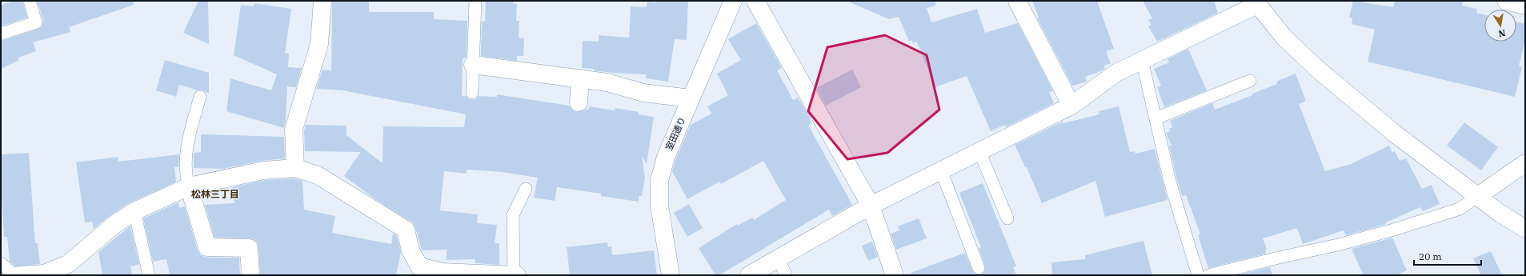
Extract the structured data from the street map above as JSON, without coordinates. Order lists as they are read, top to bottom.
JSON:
{
  "streets": {
    "street": ["室田通り"]
  },
  "districts": ["松林三丁目"],
  "scale_bar": "20 m",
  "north": "bottom"
}
